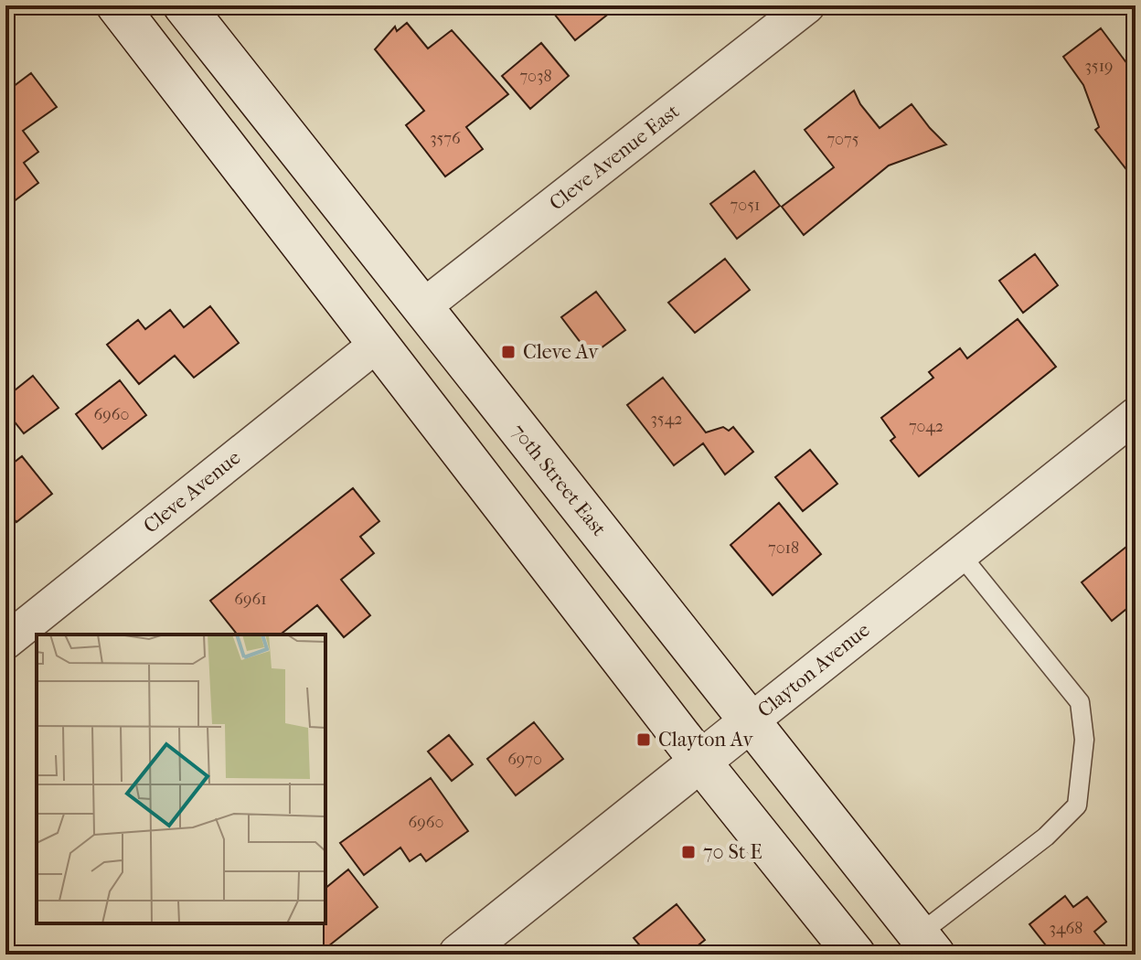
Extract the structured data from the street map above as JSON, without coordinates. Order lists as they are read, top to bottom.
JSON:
{
  "streets": {
    "main road": ["70th Street East", "Clayton Avenue"],
    "street": ["Cleve Avenue East", "Cleve Avenue"]
  },
  "crossings": [
    ["Cleve Avenue East", "70th Street East"],
    ["70th Street East", "Clayton Avenue"]
  ],
  "places": {
    "transit": ["Cleve Av", "Clayton Av", "70 St E"]
  },
  "house_numbers": [
    "3519",
    "7038",
    "3576",
    "7075",
    "7051",
    "6960",
    "3542",
    "7042",
    "7018",
    "6961",
    "6970",
    "6960",
    "3468"
  ]
}
